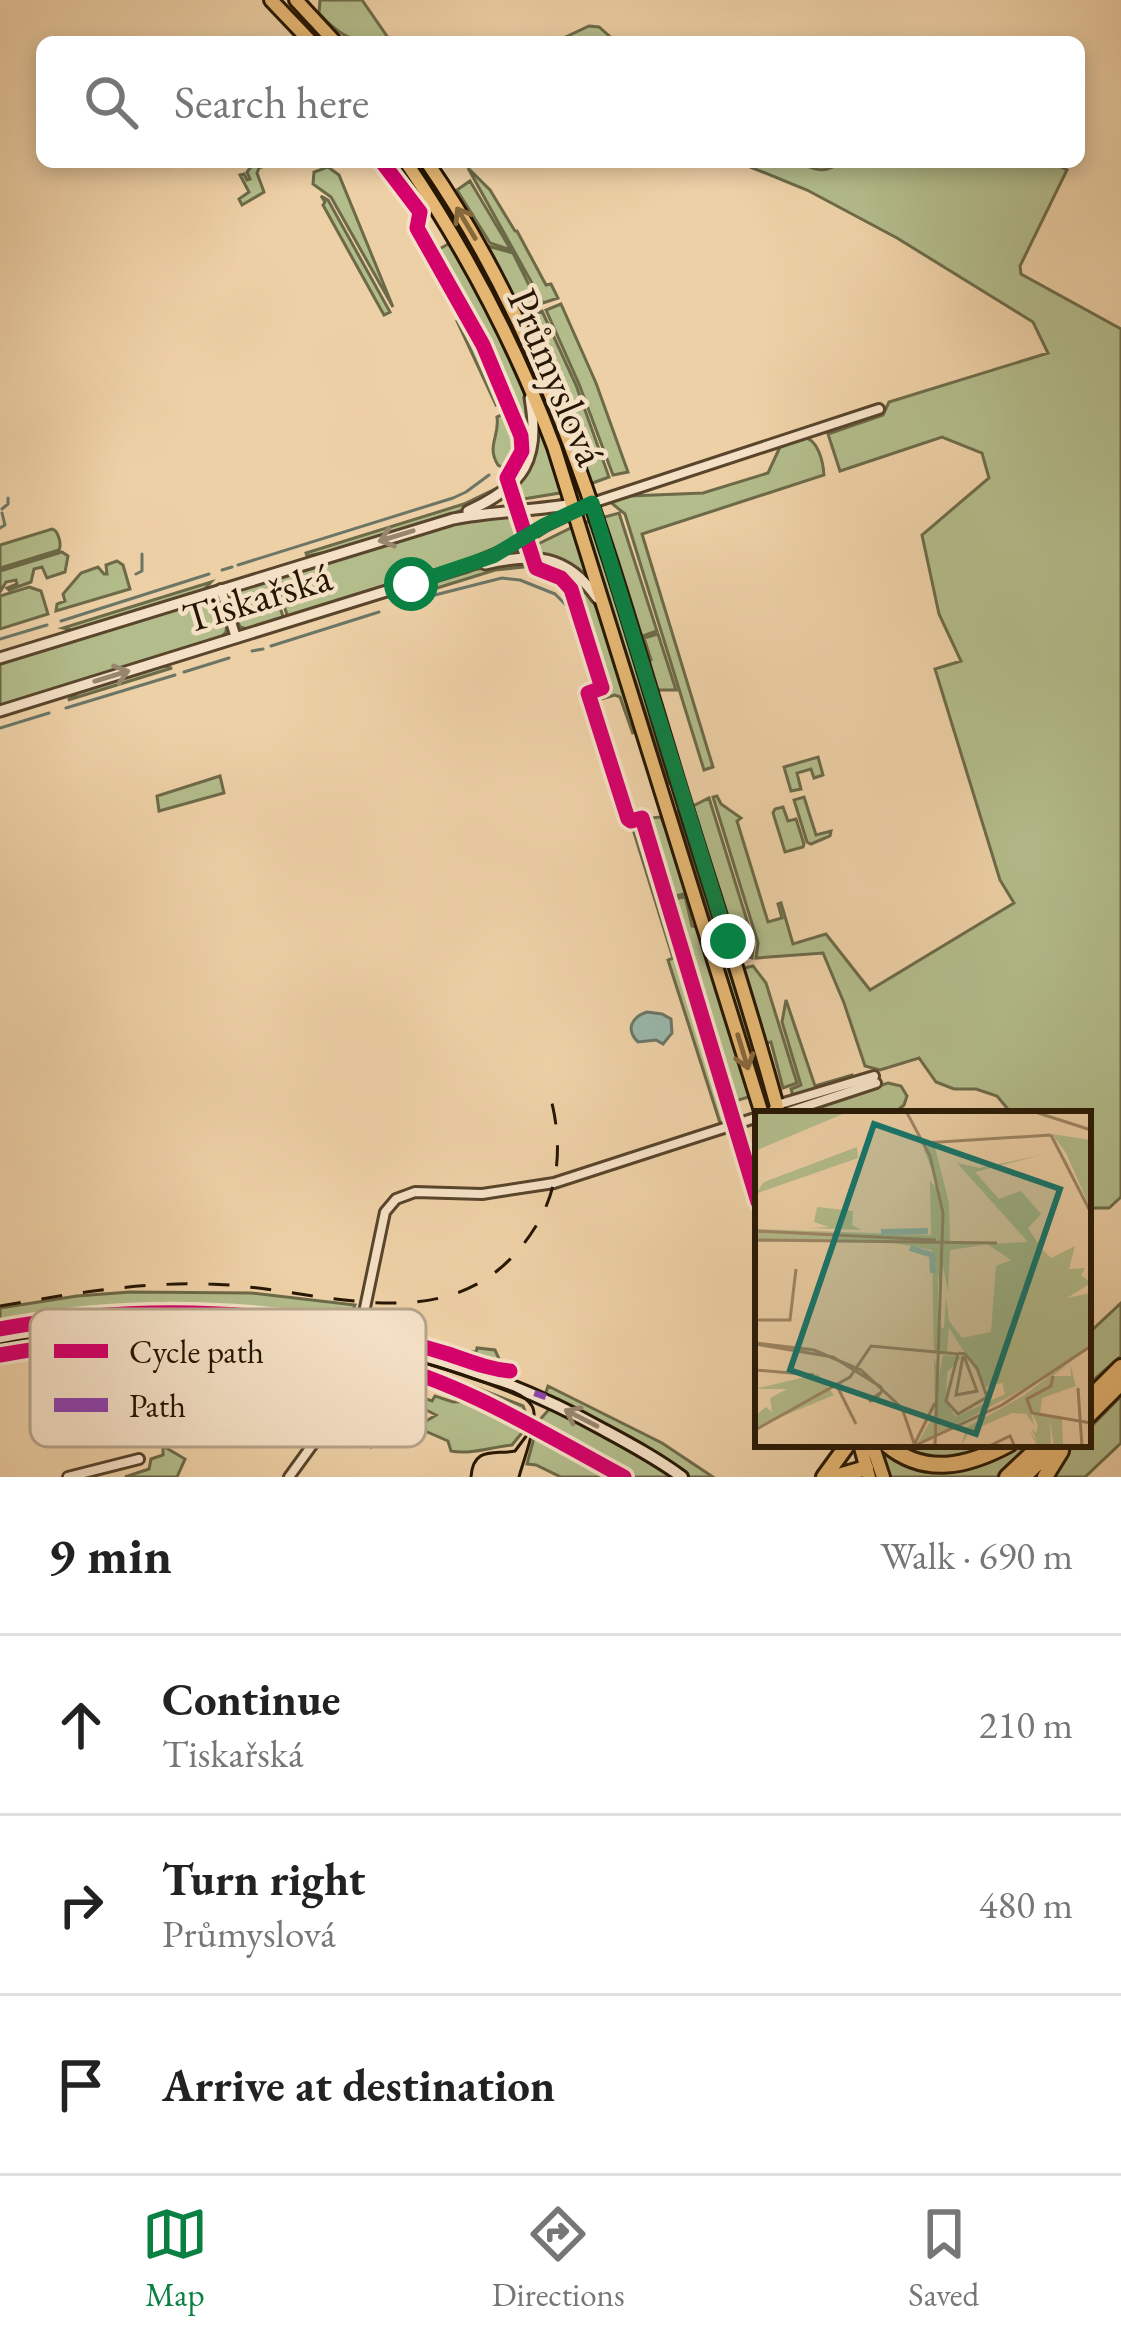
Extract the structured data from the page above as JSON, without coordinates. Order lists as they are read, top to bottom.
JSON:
{
  "streets": {
    "main road": ["Průmyslová"],
    "street": ["Tiskařská"]
  },
  "crossings": [
    ["Průmyslová", "Tiskařská"]
  ],
  "legend": ["Cycle path", "Path"],
  "page": {
    "search": "Search here",
    "heading": ["9 min", "Walk · 690 m"],
    "list": [
      ["Continue", "Tiskařská", "210 m"],
      ["Turn right", "Průmyslová", "480 m"],
      "Arrive at destination"
    ],
    "nav": ["Map", "Directions", "Saved"]
  }
}
